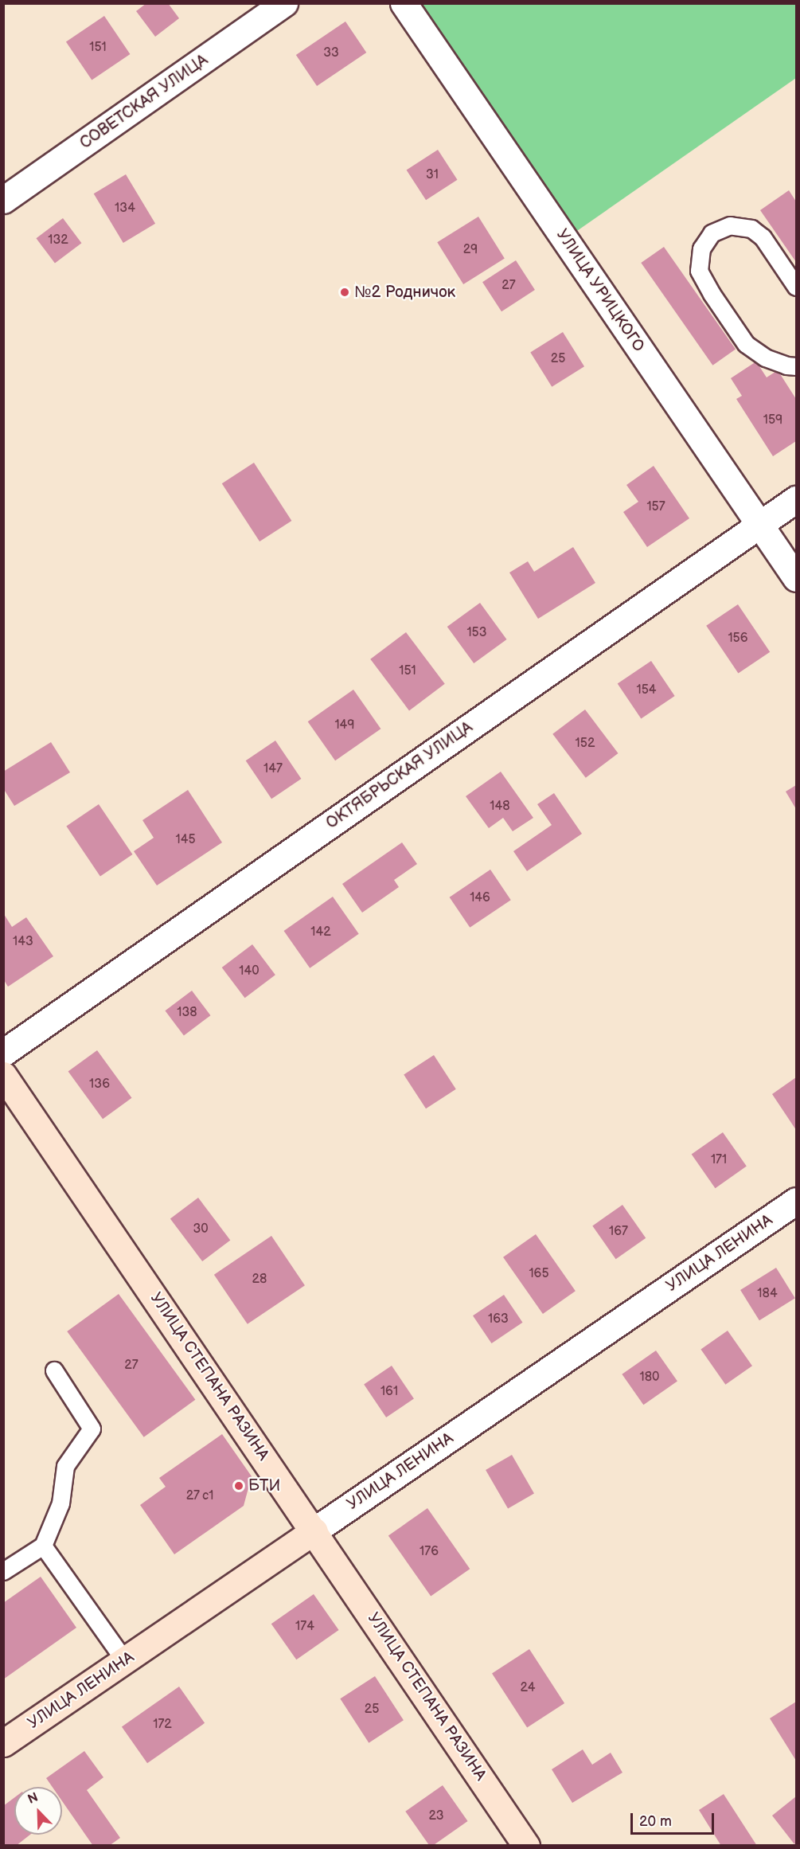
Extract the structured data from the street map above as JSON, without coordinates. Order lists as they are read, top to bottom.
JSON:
{
  "streets": {
    "main road": ["УЛИЦА ЛЕНИНА", "УЛИЦА СТЕПАНА РАЗИНА"],
    "street": ["СОВЕТСКАЯ УЛИЦА", "УЛИЦА УРИЦКОГО", "ОКТЯБРЬСКАЯ УЛИЦА"]
  },
  "crossings": [
    ["УЛИЦА УРИЦКОГО", "ОКТЯБРЬСКАЯ УЛИЦА"],
    ["УЛИЦА ЛЕНИНА", "УЛИЦА СТЕПАНА РАЗИНА"]
  ],
  "places": ["№2 Родничок", "БТИ"],
  "house_numbers": [
    "151",
    "33",
    "31",
    "134",
    "132",
    "29",
    "27",
    "25",
    "159",
    "157",
    "153",
    "156",
    "151",
    "154",
    "149",
    "152",
    "147",
    "148",
    "145",
    "146",
    "142",
    "143",
    "140",
    "138",
    "136",
    "171",
    "30",
    "167",
    "165",
    "28",
    "184",
    "163",
    "27",
    "180",
    "161",
    "27 с1",
    "176",
    "174",
    "24",
    "25",
    "172",
    "23"
  ],
  "scale_bar": "20 m",
  "north": "top left"
}
